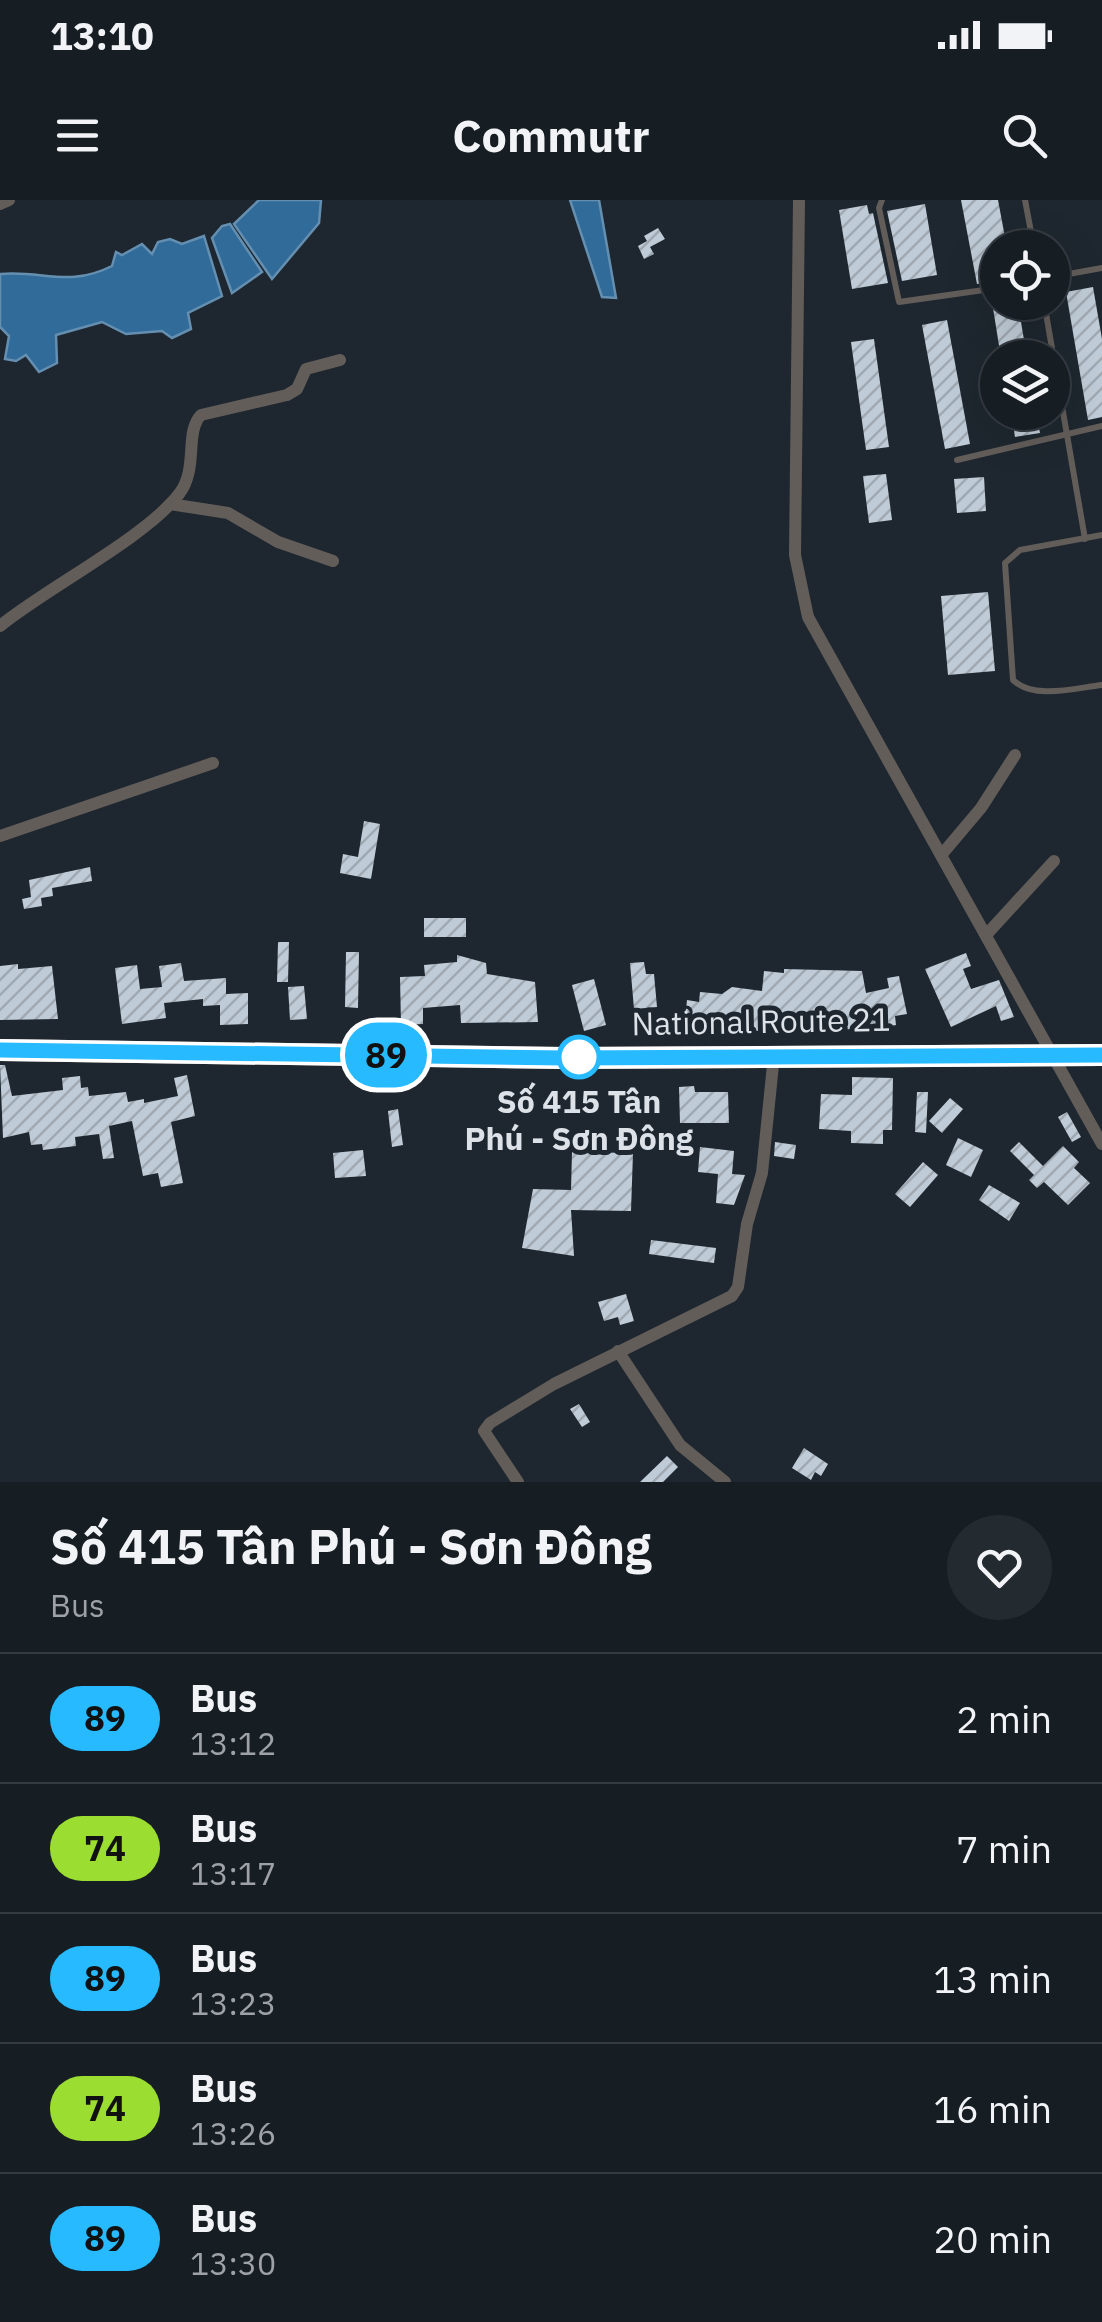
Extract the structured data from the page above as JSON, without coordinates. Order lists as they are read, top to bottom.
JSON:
{
  "streets": {
    "highway": ["National Route 21"]
  },
  "places": ["Số 415 Tân Phú - Sơn Đông"],
  "lines": ["bus line 89"],
  "page": {
    "status": "13:10",
    "header": "Commutr",
    "on_map": "89",
    "heading": ["Số 415 Tân Phú - Sơn Đông", "Bus"],
    "list": [
      {
        "mark": "89",
        "name": "Bus",
        "note": "13:12",
        "value": "2 min"
      },
      {
        "mark": "74",
        "name": "Bus",
        "note": "13:17",
        "value": "7 min"
      },
      {
        "mark": "89",
        "name": "Bus",
        "note": "13:23",
        "value": "13 min"
      },
      {
        "mark": "74",
        "name": "Bus",
        "note": "13:26",
        "value": "16 min"
      },
      {
        "mark": "89",
        "name": "Bus",
        "note": "13:30",
        "value": "20 min"
      }
    ]
  }
}
